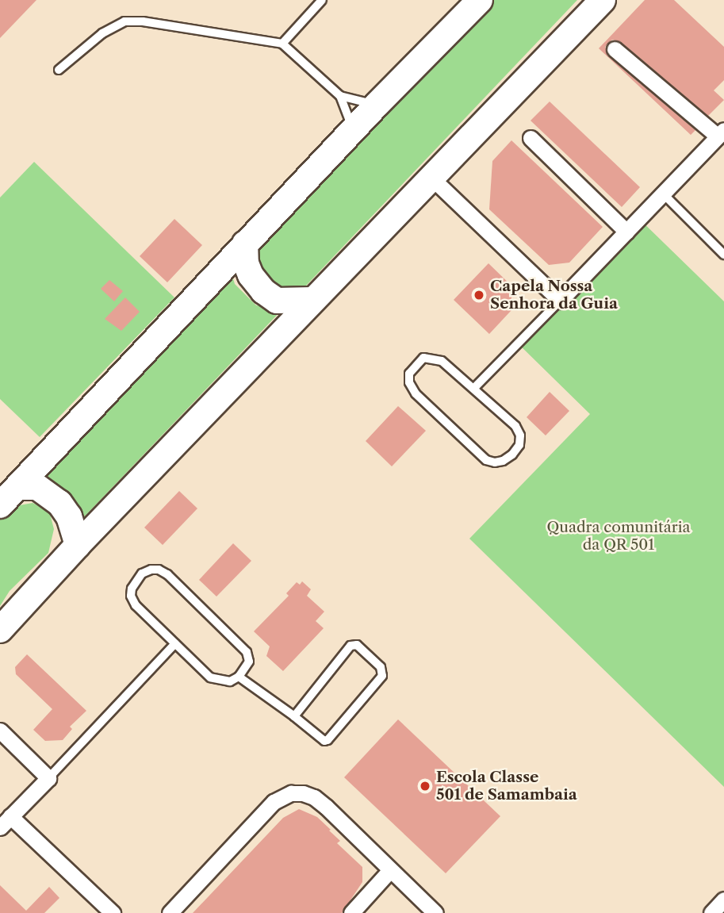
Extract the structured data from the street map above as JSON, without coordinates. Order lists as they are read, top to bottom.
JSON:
{
  "parks": ["Quadra comunitária da QR 501"],
  "places": ["Capela Nossa Senhora da Guia", "Escola Classe 501 de Samambaia"]
}
